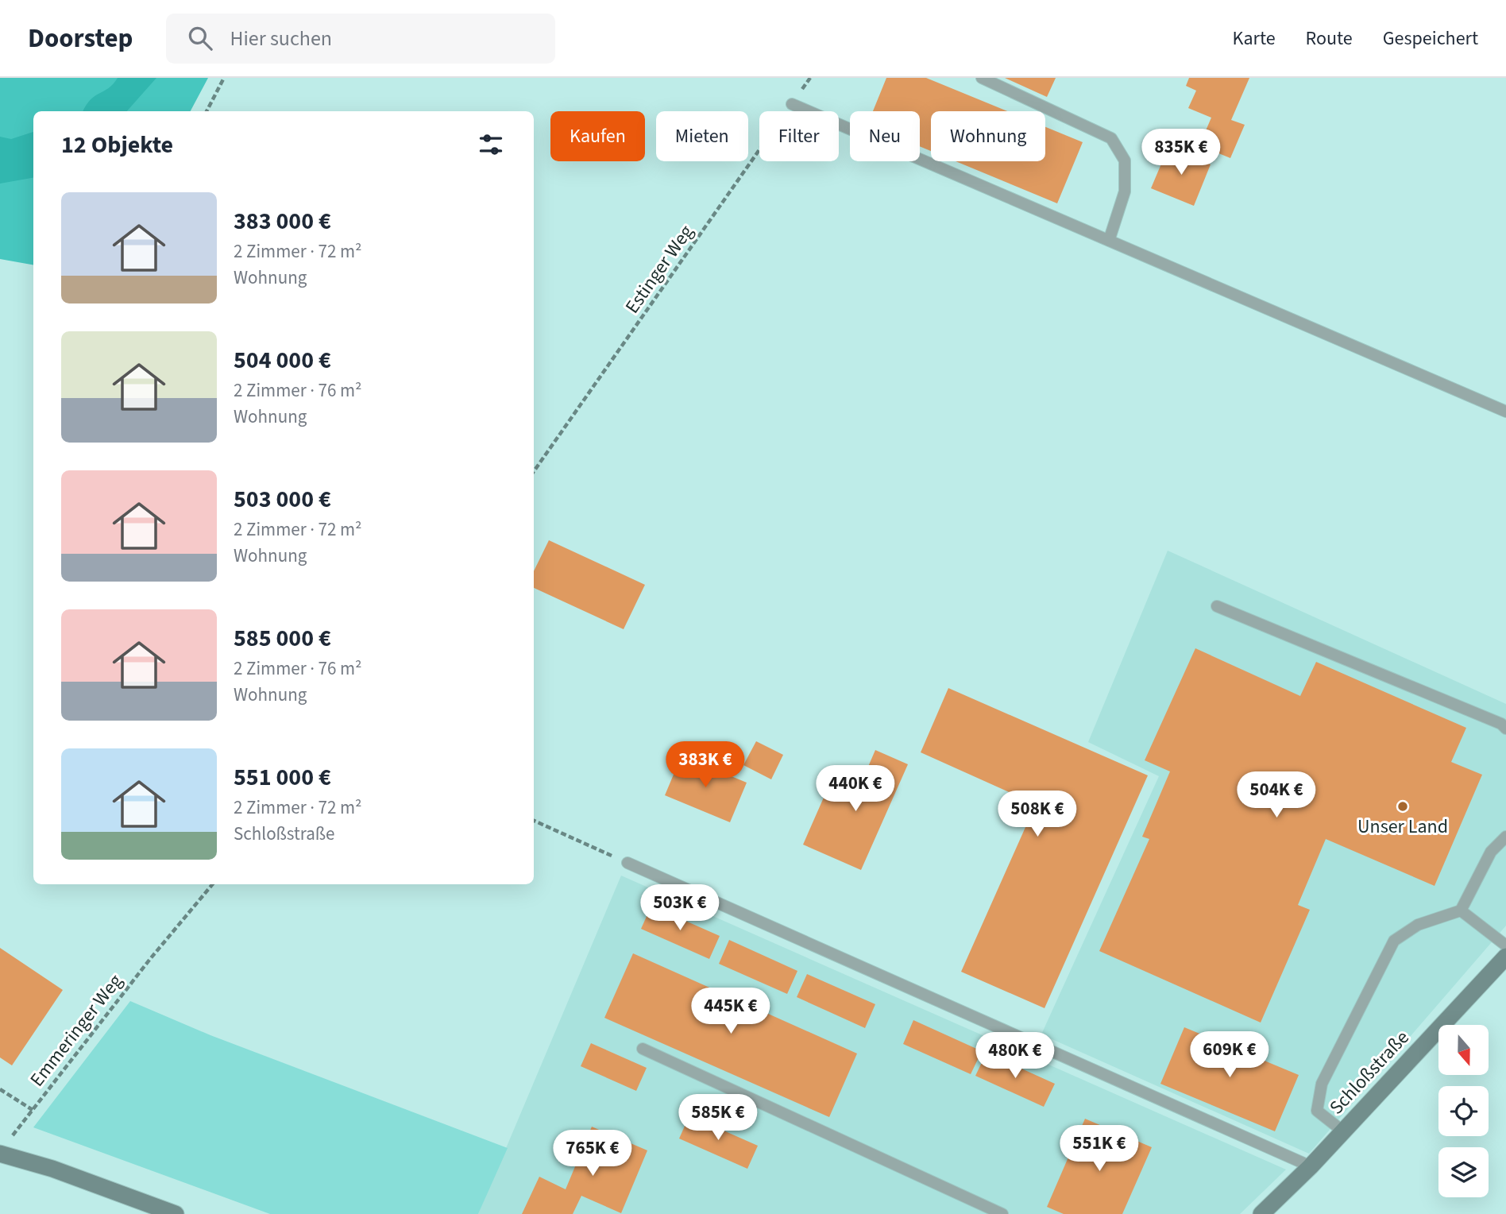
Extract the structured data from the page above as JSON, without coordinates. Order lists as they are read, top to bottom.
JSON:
{
  "streets": {
    "street": ["Schloßstraße"],
    "path": ["Estinger Weg", "Emmeringer Weg"]
  },
  "places": ["Unser Land"],
  "north": "bottom",
  "page": {
    "header": "Doorstep",
    "search": "Hier suchen",
    "nav": ["Karte", "Route", "Gespeichert"],
    "chip": [
      "Kaufen",
      "Mieten",
      "Filter",
      "Neu",
      "Wohnung"
    ],
    "heading": "12 Objekte",
    "price": [
      "835K €",
      "383K €",
      "440K €",
      "504K €",
      "508K €",
      "503K €",
      "445K €",
      "609K €",
      "480K €",
      "585K €",
      "551K €",
      "765K €"
    ],
    "list": [
      {
        "name": "383 000 €",
        "note": "2 Zimmer · 72 m² · Wohnung"
      },
      {
        "name": "504 000 €",
        "note": "2 Zimmer · 76 m² · Wohnung"
      },
      {
        "name": "503 000 €",
        "note": "2 Zimmer · 72 m² · Wohnung"
      },
      {
        "name": "585 000 €",
        "note": "2 Zimmer · 76 m² · Wohnung"
      },
      {
        "name": "551 000 €",
        "note": "2 Zimmer · 72 m² · Schloßstraße"
      }
    ]
  }
}
